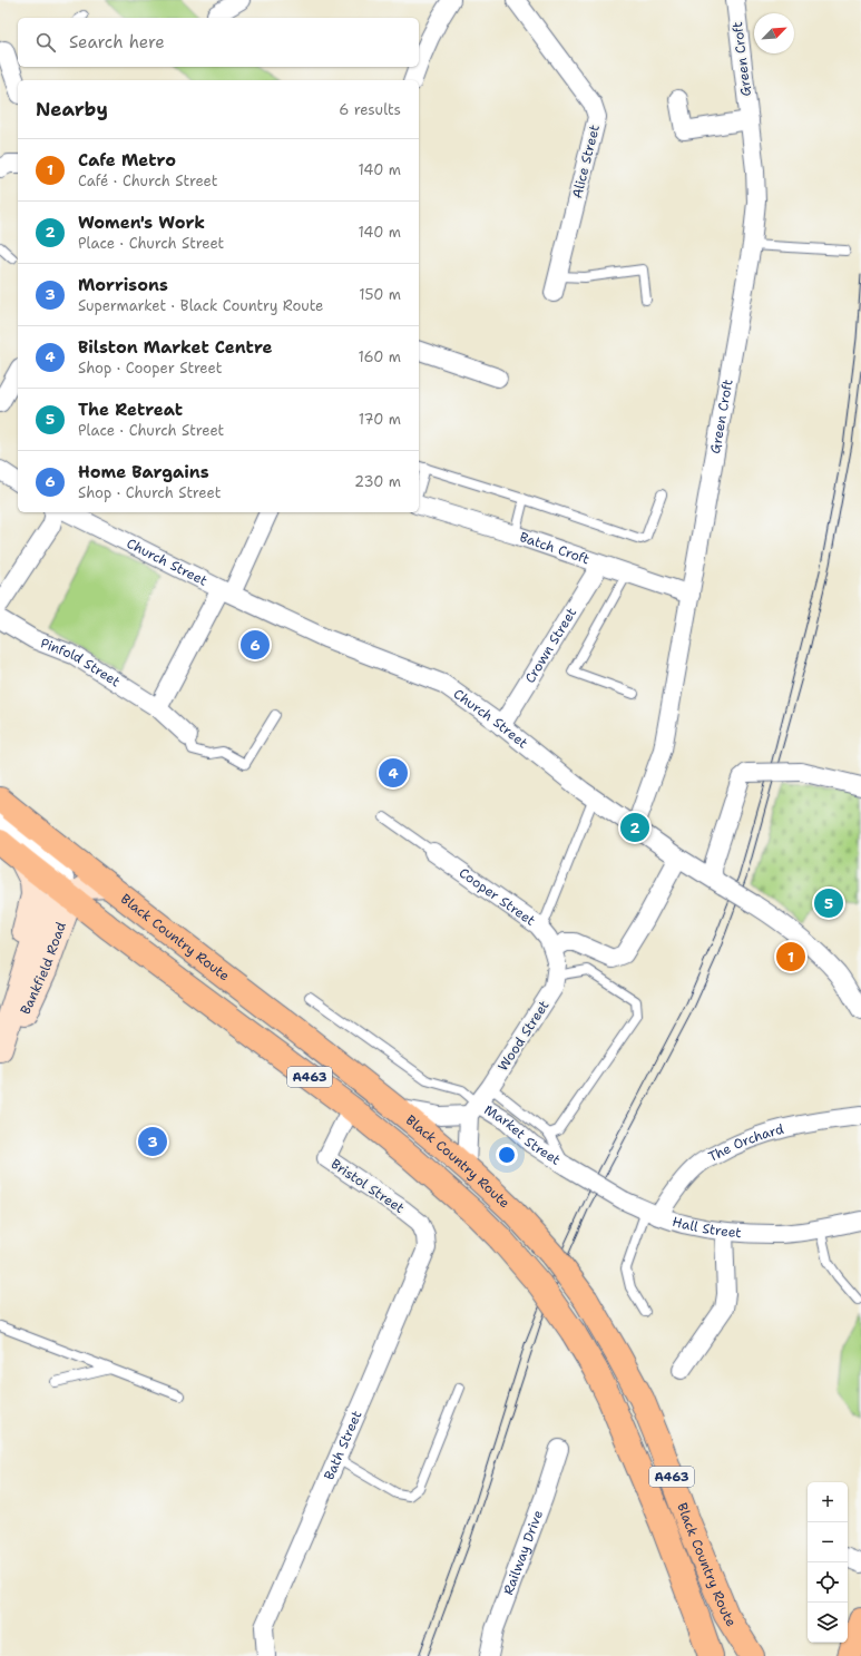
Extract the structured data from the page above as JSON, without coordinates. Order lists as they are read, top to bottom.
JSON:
{
  "streets": {
    "highway": ["Black Country Route", "A463"],
    "street": [
      "Green Croft",
      "Alice Street",
      "Batch Croft",
      "Church Street",
      "Crown Street",
      "Pinfold Street",
      "Cooper Street",
      "Bankfield Road",
      "Wood Street",
      "Market Street",
      "The Orchard",
      "Bristol Street",
      "Hall Street",
      "Bath Street",
      "Railway Drive"
    ]
  },
  "crossings": [
    ["Green Croft", "Batch Croft"],
    ["Green Croft", "Church Street"],
    ["Batch Croft", "Crown Street"],
    ["Church Street", "Crown Street"],
    ["Cooper Street", "Wood Street"],
    ["Black Country Route", "Bankfield Road"],
    ["Black Country Route", "Bristol Street"],
    ["Wood Street", "Market Street"],
    ["Market Street", "Hall Street"],
    ["The Orchard", "Hall Street"],
    ["Bristol Street", "Bath Street"]
  ],
  "north": "top right",
  "page": {
    "search": "Search here",
    "heading": ["Nearby", "6 results"],
    "list": [
      {
        "mark": "1",
        "name": "Cafe Metro",
        "note": "Café · Church Street",
        "value": "140 m"
      },
      {
        "mark": "2",
        "name": "Women's Work",
        "note": "Place · Church Street",
        "value": "140 m"
      },
      {
        "mark": "3",
        "name": "Morrisons",
        "note": "Supermarket · Black Country Route",
        "value": "150 m"
      },
      {
        "mark": "4",
        "name": "Bilston Market Centre",
        "note": "Shop · Cooper Street",
        "value": "160 m"
      },
      {
        "mark": "5",
        "name": "The Retreat",
        "note": "Place · Church Street",
        "value": "170 m"
      },
      {
        "mark": "6",
        "name": "Home Bargains",
        "note": "Shop · Church Street",
        "value": "230 m"
      }
    ],
    "pins": [
      "6",
      "4",
      "2",
      "5",
      "1",
      "3"
    ],
    "map_buttons": ["+", "−"]
  }
}
